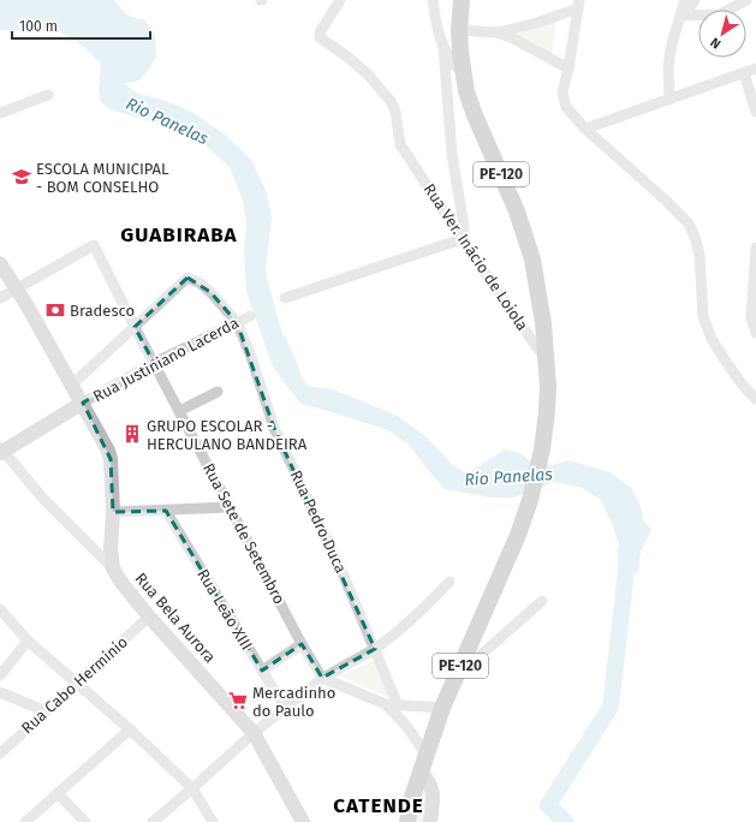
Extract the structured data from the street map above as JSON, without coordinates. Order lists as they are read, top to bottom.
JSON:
{
  "streets": {
    "main road": ["PE-120"],
    "street": [
      "Rua Ver. Inácio de Loiola",
      "Rua Justiniano Lacerda",
      "Rua Pedro Duca",
      "Rua Sete de Setembro",
      "Rua Leão XIII",
      "Rua Bela Aurora",
      "Rua Cabo Herminio"
    ]
  },
  "crossings": [
    ["PE-120", "Rua Ver. Inácio de Loiola"],
    ["Rua Justiniano Lacerda", "Rua Pedro Duca"],
    ["Rua Justiniano Lacerda", "Rua Sete de Setembro"],
    ["Rua Justiniano Lacerda", "Rua Bela Aurora"],
    ["Rua Pedro Duca", "Rua Sete de Setembro"],
    ["Rua Sete de Setembro", "Rua Bela Aurora"],
    ["Rua Bela Aurora", "Rua Cabo Herminio"]
  ],
  "districts": ["GUABIRABA", "CATENDE"],
  "water": ["Rio Panelas"],
  "places": {
    "school or university": ["ESCOLA MUNICIPAL - BOM CONSELHO"],
    "bank": ["Bradesco"],
    "building": ["GRUPO ESCOLAR - HERCULANO BANDEIRA"],
    "supermarket": ["Mercadinho do Paulo"]
  },
  "scale_bar": "100 m",
  "north": "bottom left"
}
